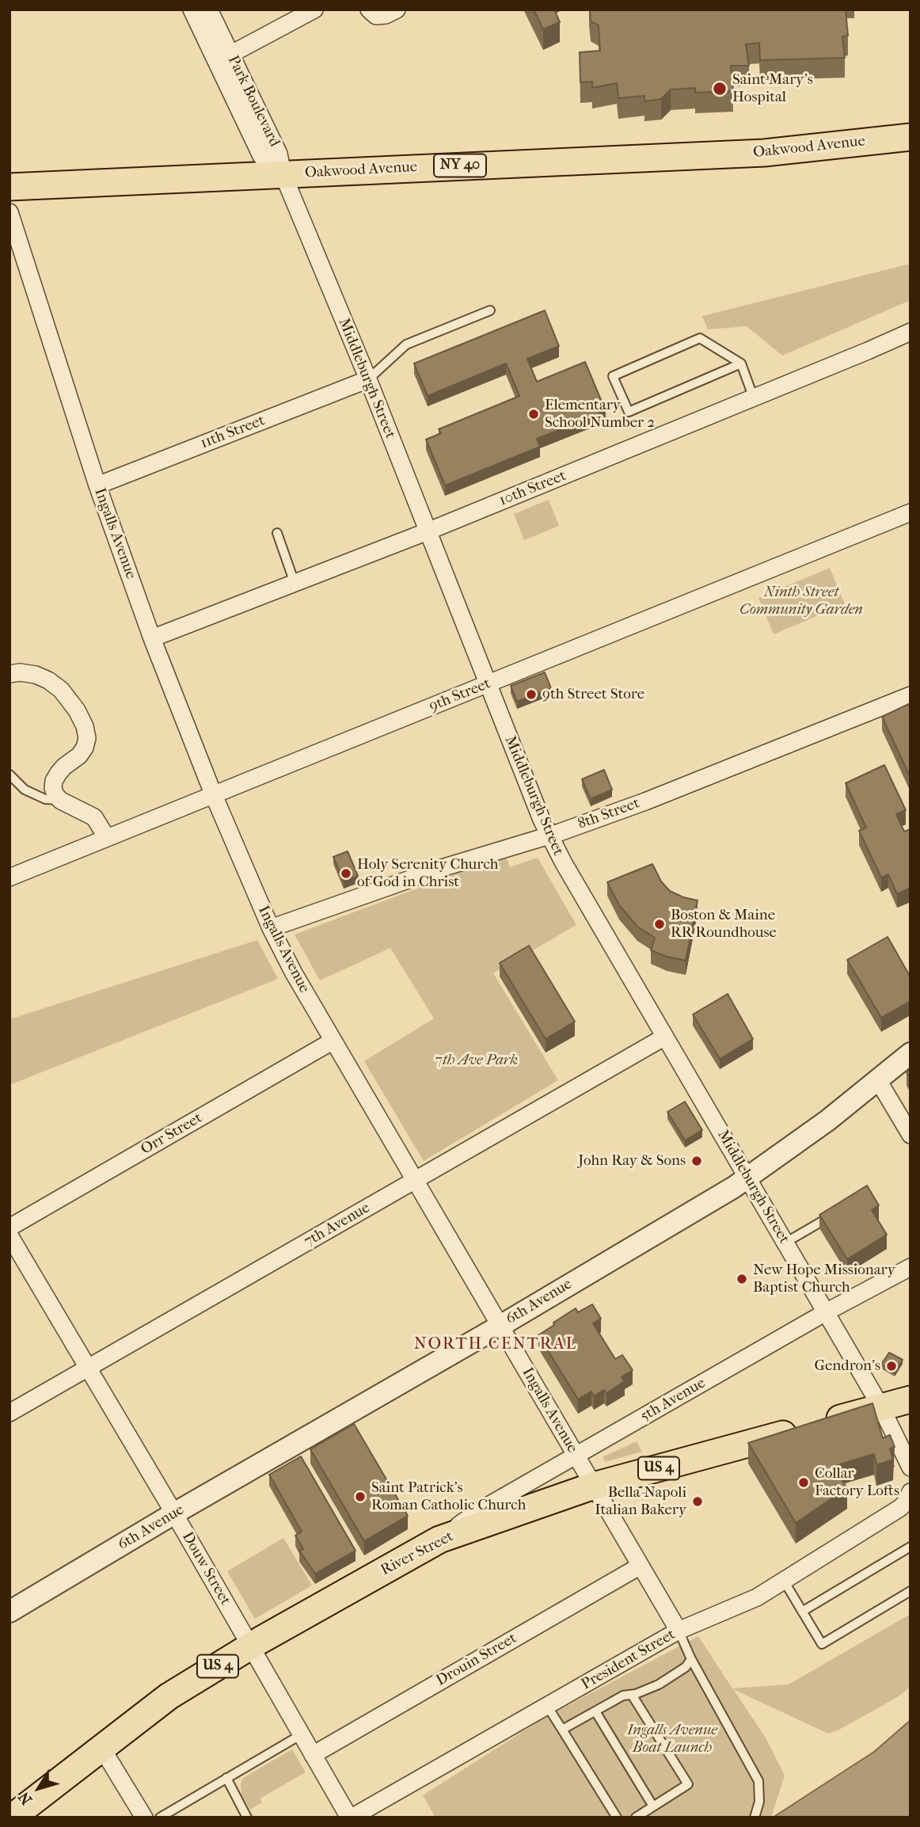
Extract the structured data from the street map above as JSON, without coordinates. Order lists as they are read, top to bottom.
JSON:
{
  "streets": {
    "main road": [
      "Oakwood Avenue",
      "NY 40",
      "US 4",
      "River Street"
    ],
    "street": [
      "Park Boulevard",
      "Middleburgh Street",
      "11th Street",
      "10th Street",
      "Ingalls Avenue",
      "9th Street",
      "8th Street",
      "Orr Street",
      "7th Avenue",
      "6th Avenue",
      "5th Avenue",
      "Douw Street",
      "Drouin Street",
      "President Street"
    ]
  },
  "crossings": [
    ["Park Boulevard", "Oakwood Avenue"],
    ["Park Boulevard", "Middleburgh Street"],
    ["Oakwood Avenue", "Middleburgh Street"],
    ["Middleburgh Street", "11th Street"],
    ["Middleburgh Street", "10th Street"],
    ["Middleburgh Street", "9th Street"],
    ["Middleburgh Street", "8th Street"],
    ["Middleburgh Street", "7th Avenue"],
    ["Middleburgh Street", "6th Avenue"],
    ["Middleburgh Street", "5th Avenue"],
    ["Middleburgh Street", "River Street"],
    ["11th Street", "Ingalls Avenue"],
    ["10th Street", "Ingalls Avenue"],
    ["Ingalls Avenue", "9th Street"],
    ["Ingalls Avenue", "8th Street"],
    ["Ingalls Avenue", "Orr Street"],
    ["Ingalls Avenue", "7th Avenue"],
    ["Ingalls Avenue", "6th Avenue"],
    ["Ingalls Avenue", "5th Avenue"],
    ["Ingalls Avenue", "River Street"],
    ["Ingalls Avenue", "Drouin Street"],
    ["Ingalls Avenue", "President Street"],
    ["7th Avenue", "Douw Street"],
    ["6th Avenue", "Douw Street"],
    ["5th Avenue", "River Street"],
    ["River Street", "Douw Street"],
    ["Douw Street", "Drouin Street"],
    ["Douw Street", "President Street"]
  ],
  "districts": ["NORTH CENTRAL"],
  "parks": ["Ninth Street Community Garden", "7th Ave Park", "Ingalls Avenue Boat Launch"],
  "places": [
    "Saint Mary's Hospital",
    "Elementary School Number 2",
    "9th Street Store",
    "Holy Serenity Church of God in Christ",
    "Boston & Maine RR Roundhouse",
    "John Ray & Sons",
    "New Hope Missionary Baptist Church",
    "Gendron's",
    "Collar Factory Lofts",
    "Saint Patrick's Roman Catholic Church",
    "Bella-Napoli Italian Bakery"
  ],
  "north": "bottom left"
}
